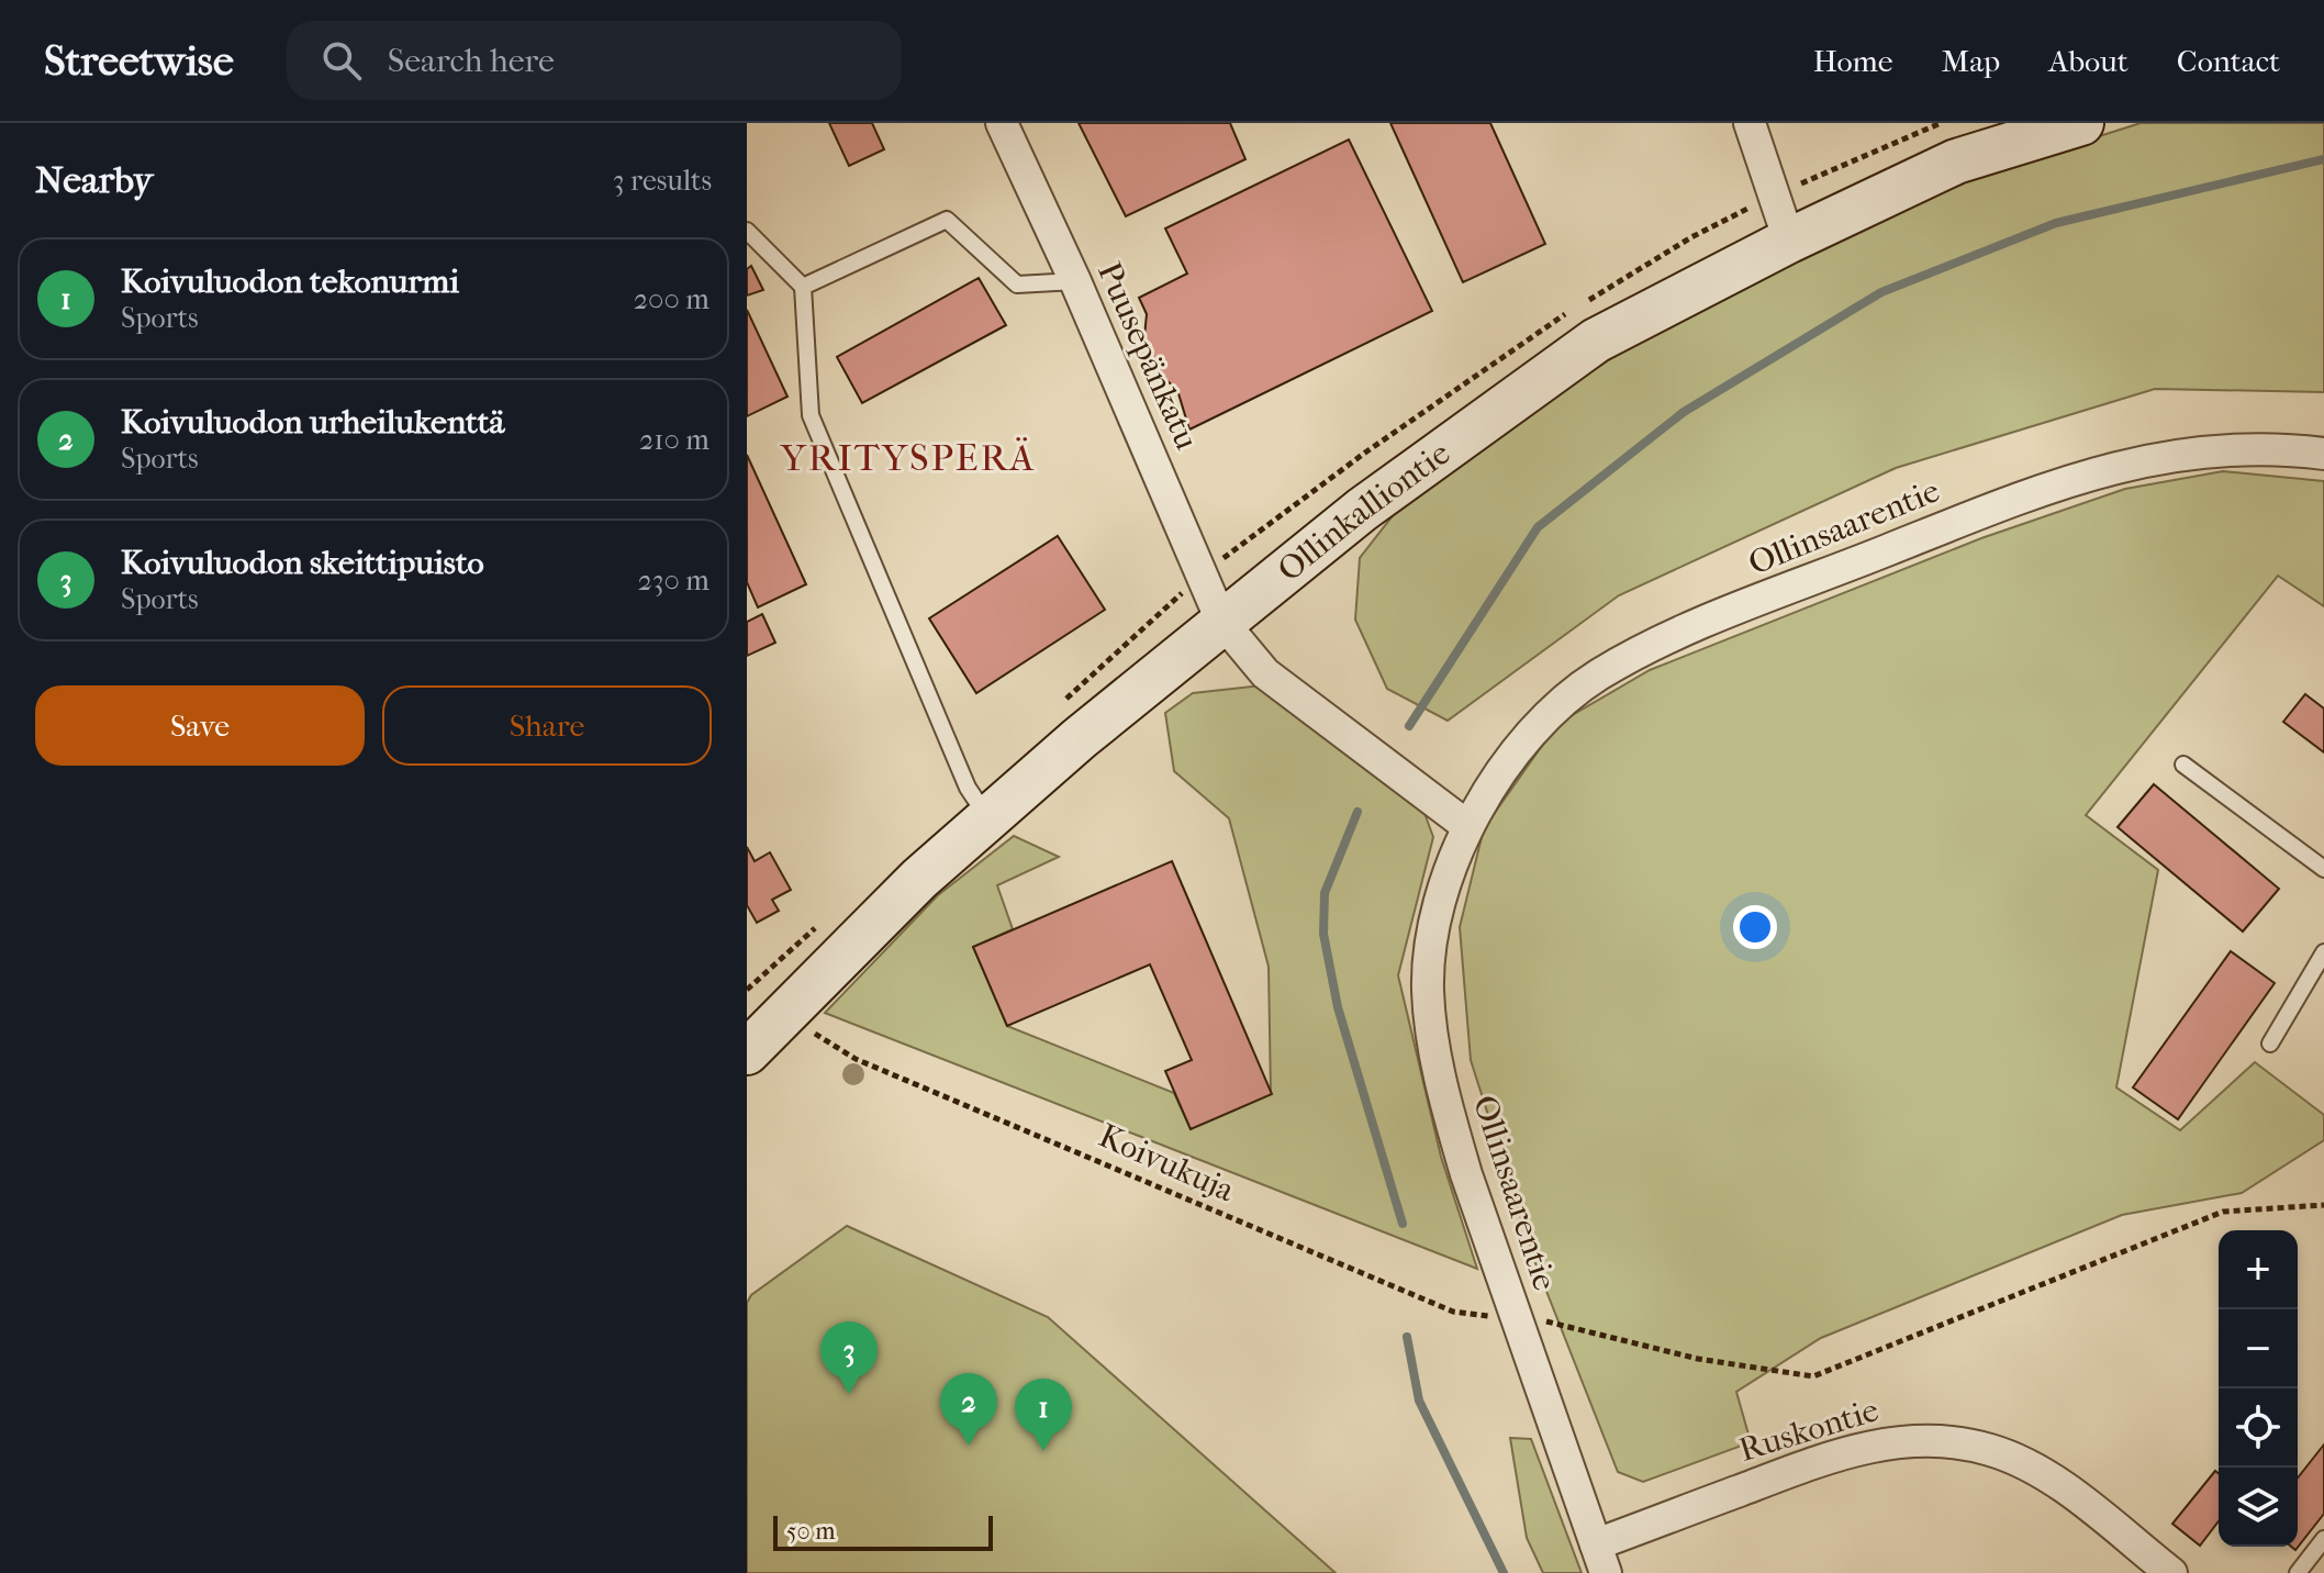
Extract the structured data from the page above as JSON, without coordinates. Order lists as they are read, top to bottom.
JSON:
{
  "streets": {
    "street": [
      "Puusepänkatu",
      "Ollinkalliontie",
      "Ollinsaarentie",
      "Ruskontie"
    ],
    "path": ["Koivukuja"]
  },
  "crossings": [
    ["Puusepänkatu", "Ollinkalliontie"],
    ["Ollinsaarentie", "Koivukuja"],
    ["Ollinsaarentie", "Ruskontie"]
  ],
  "districts": ["YRITYSPERÄ"],
  "scale_bar": "50 m",
  "page": {
    "header": "Streetwise",
    "search": "Search here",
    "nav": [
      "Home",
      "Map",
      "About",
      "Contact"
    ],
    "heading": ["Nearby", "3 results"],
    "list": [
      {
        "mark": "1",
        "name": "Koivuluodon tekonurmi",
        "note": "Sports",
        "value": "200 m"
      },
      {
        "mark": "2",
        "name": "Koivuluodon urheilukenttä",
        "note": "Sports",
        "value": "210 m"
      },
      {
        "mark": "3",
        "name": "Koivuluodon skeittipuisto",
        "note": "Sports",
        "value": "230 m"
      }
    ],
    "buttons": ["Save", "Share"],
    "map_buttons": ["+", "−"],
    "pins": ["3", "2", "1"],
    "scale": "50 m"
  }
}
